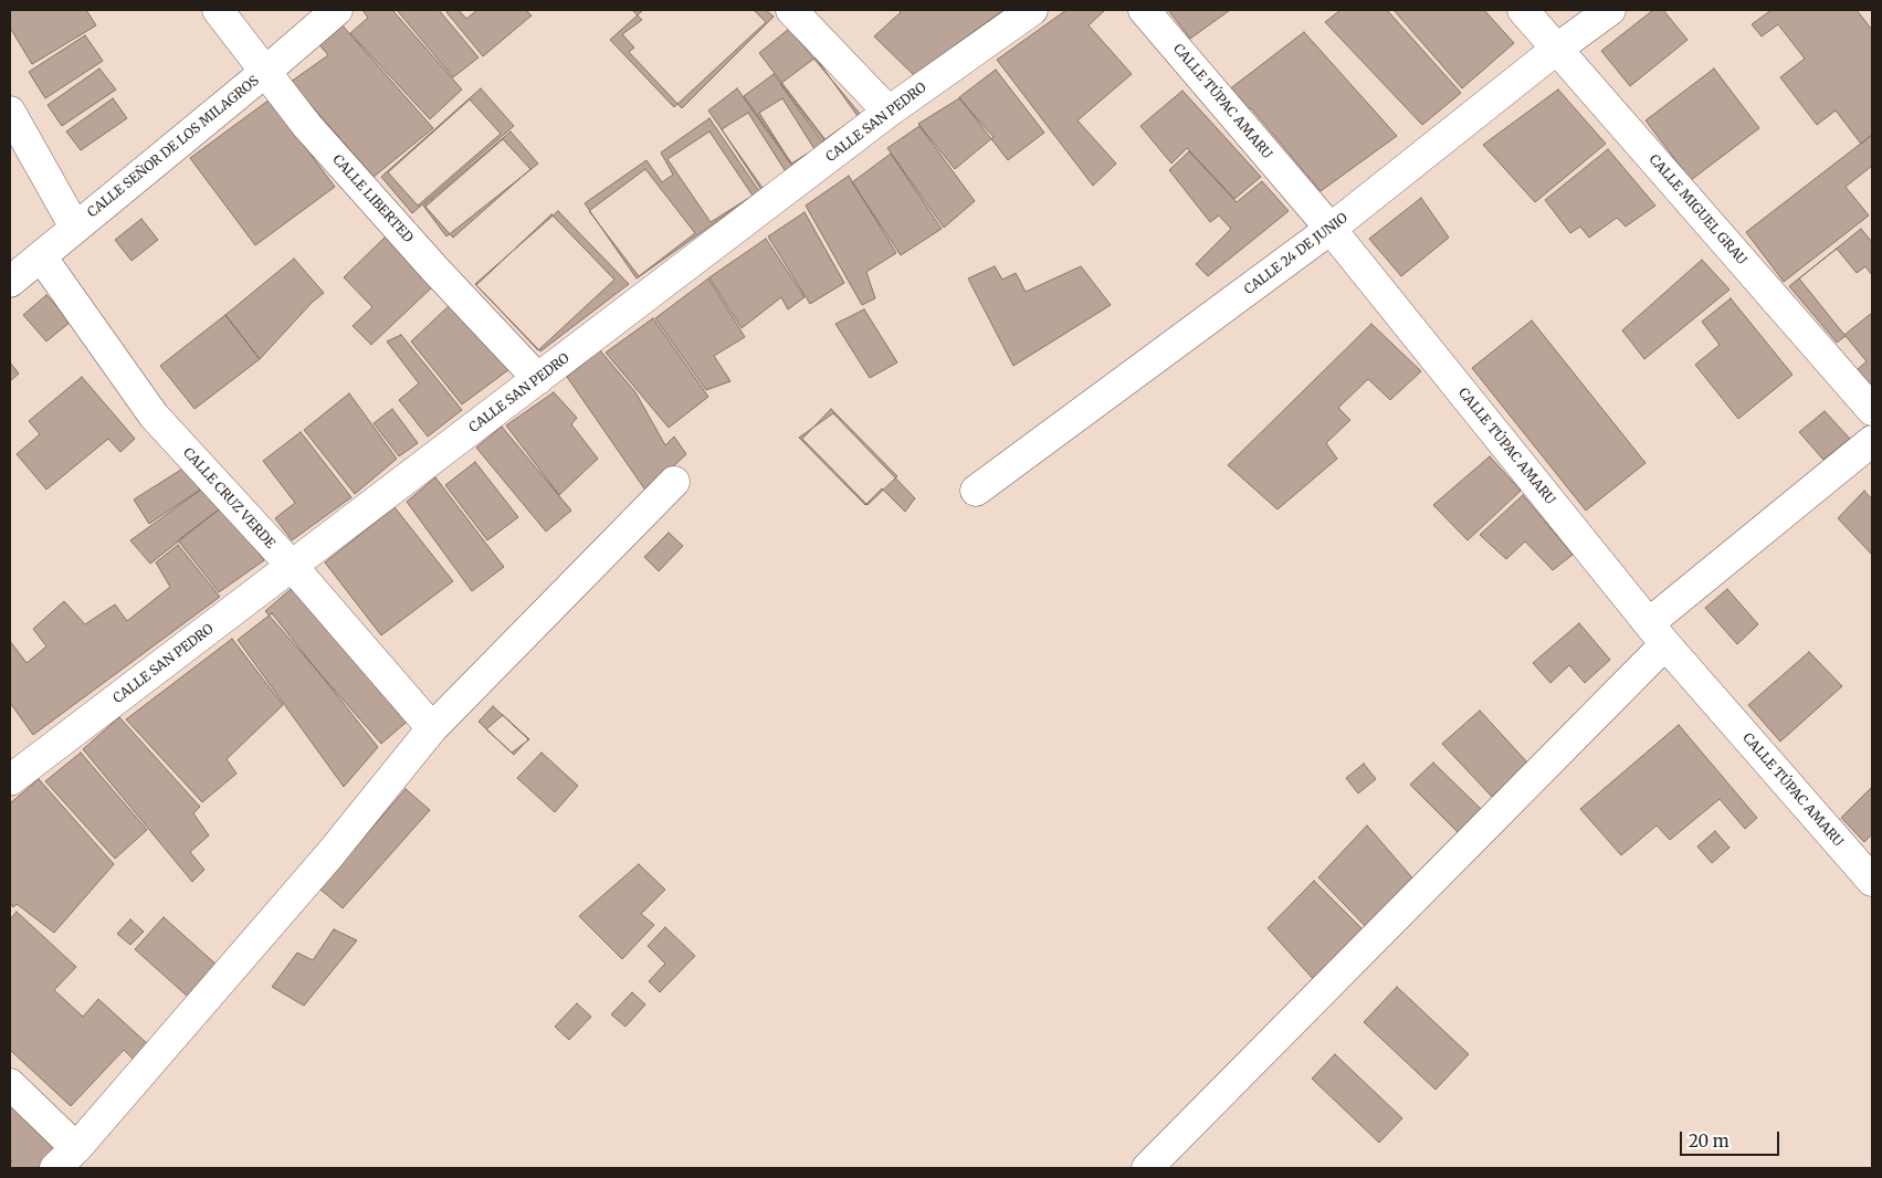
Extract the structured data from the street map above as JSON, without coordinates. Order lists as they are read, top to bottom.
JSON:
{
  "streets": {
    "street": [
      "CALLE TÚPAC AMARU",
      "CALLE SAN PEDRO",
      "CALLE SEÑOR DE LOS MILAGROS",
      "CALLE LIBERTED",
      "CALLE MIGUEL GRAU",
      "CALLE 24 DE JUNIO",
      "CALLE CRUZ VERDE"
    ]
  },
  "crossings": [
    ["CALLE TÚPAC AMARU", "CALLE 24 DE JUNIO"],
    ["CALLE SAN PEDRO", "CALLE LIBERTED"],
    ["CALLE SAN PEDRO", "CALLE CRUZ VERDE"],
    ["CALLE SEÑOR DE LOS MILAGROS", "CALLE LIBERTED"],
    ["CALLE SEÑOR DE LOS MILAGROS", "CALLE CRUZ VERDE"],
    ["CALLE MIGUEL GRAU", "CALLE 24 DE JUNIO"]
  ],
  "scale_bar": "20 m"
}
